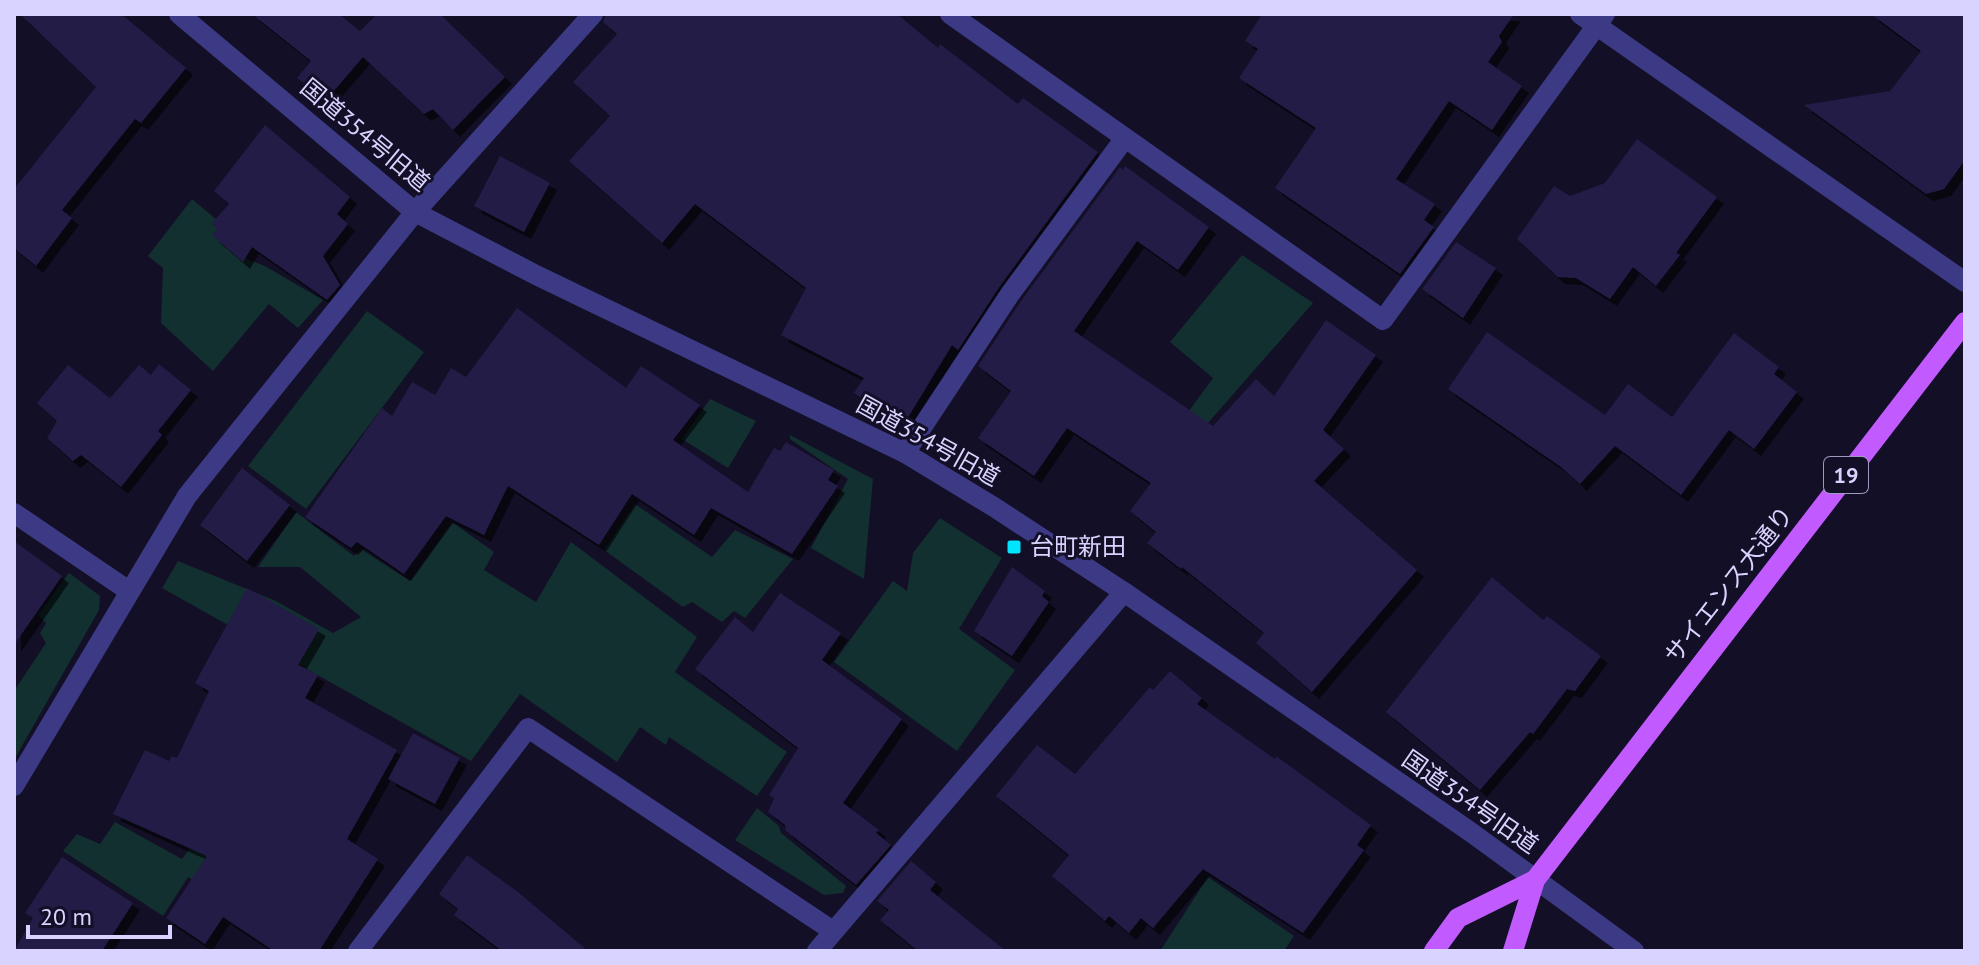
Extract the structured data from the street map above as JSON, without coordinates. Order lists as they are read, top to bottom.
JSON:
{
  "streets": {
    "main road": ["19", "サイエンス大通り"],
    "street": ["国道354号旧道"]
  },
  "crossings": [
    ["国道354号旧道", "サイエンス大通り"]
  ],
  "places": {
    "transit": ["台町新田"]
  },
  "scale_bar": "20 m"
}
